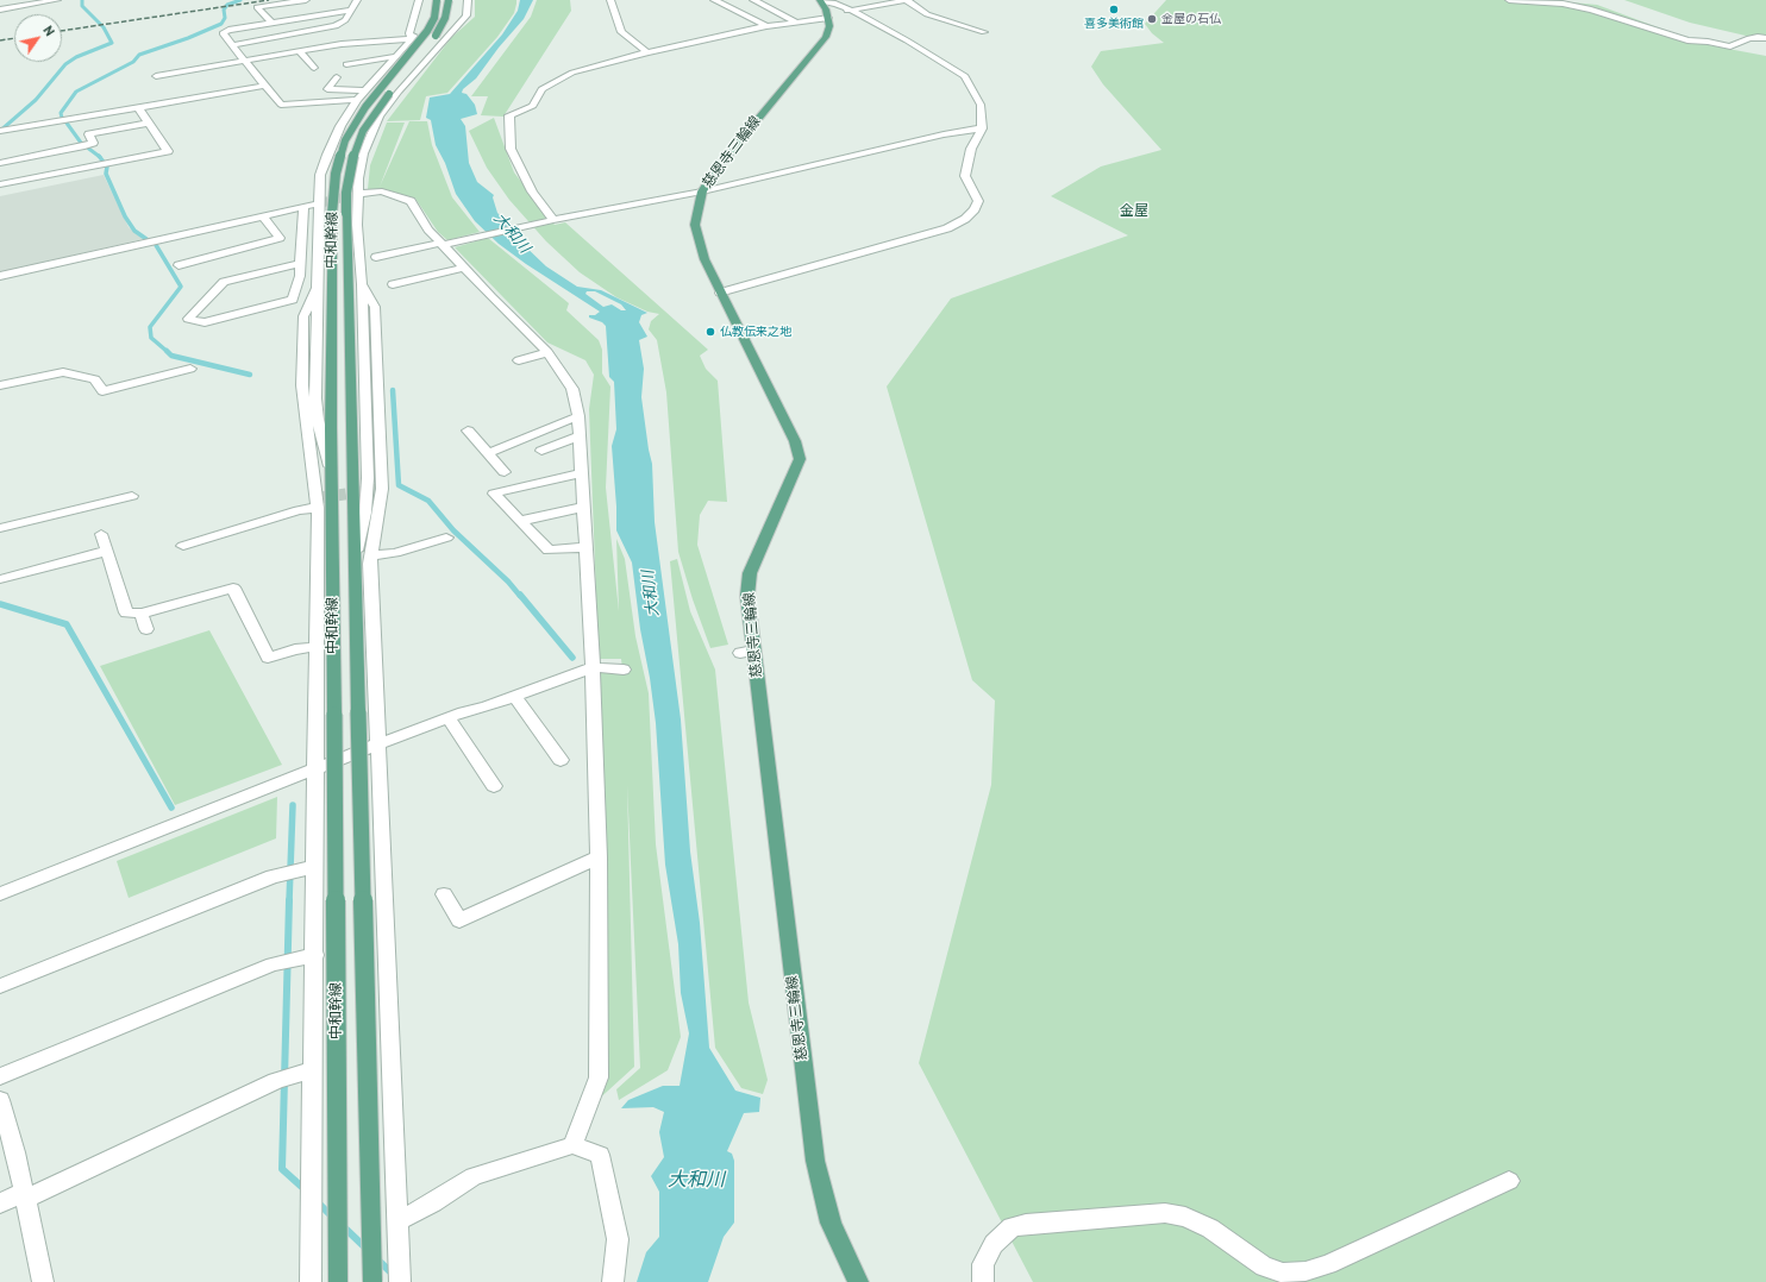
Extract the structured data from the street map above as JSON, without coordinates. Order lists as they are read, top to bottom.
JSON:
{
  "streets": {
    "main road": ["慈恩寺三輪線", "中和幹線"]
  },
  "districts": ["金屋"],
  "water": ["大和川"],
  "places": ["喜多美術館", "金屋の石仏", "仏教伝来之地"],
  "north": "top right"
}
